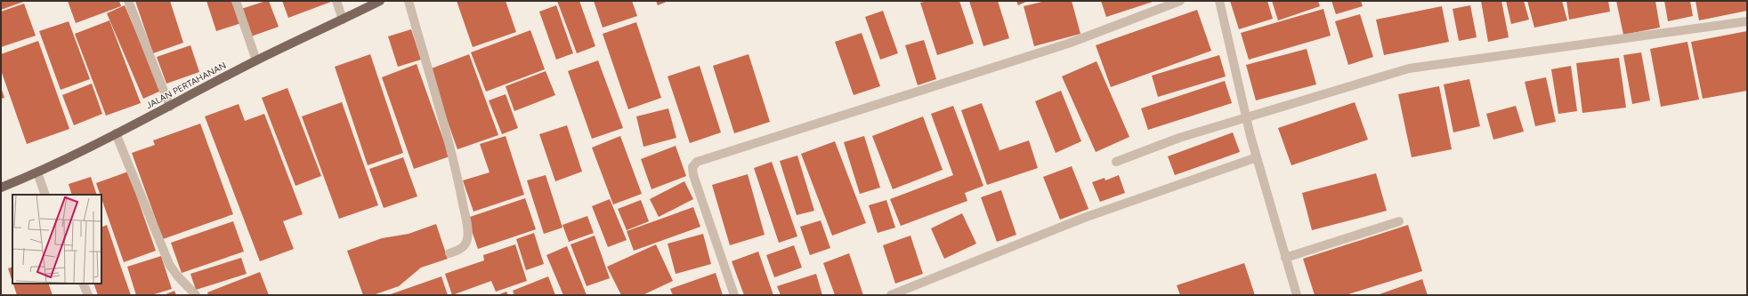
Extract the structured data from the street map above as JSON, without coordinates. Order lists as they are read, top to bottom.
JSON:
{
  "streets": {
    "main road": ["JALAN PERTAHANAN"]
  }
}
